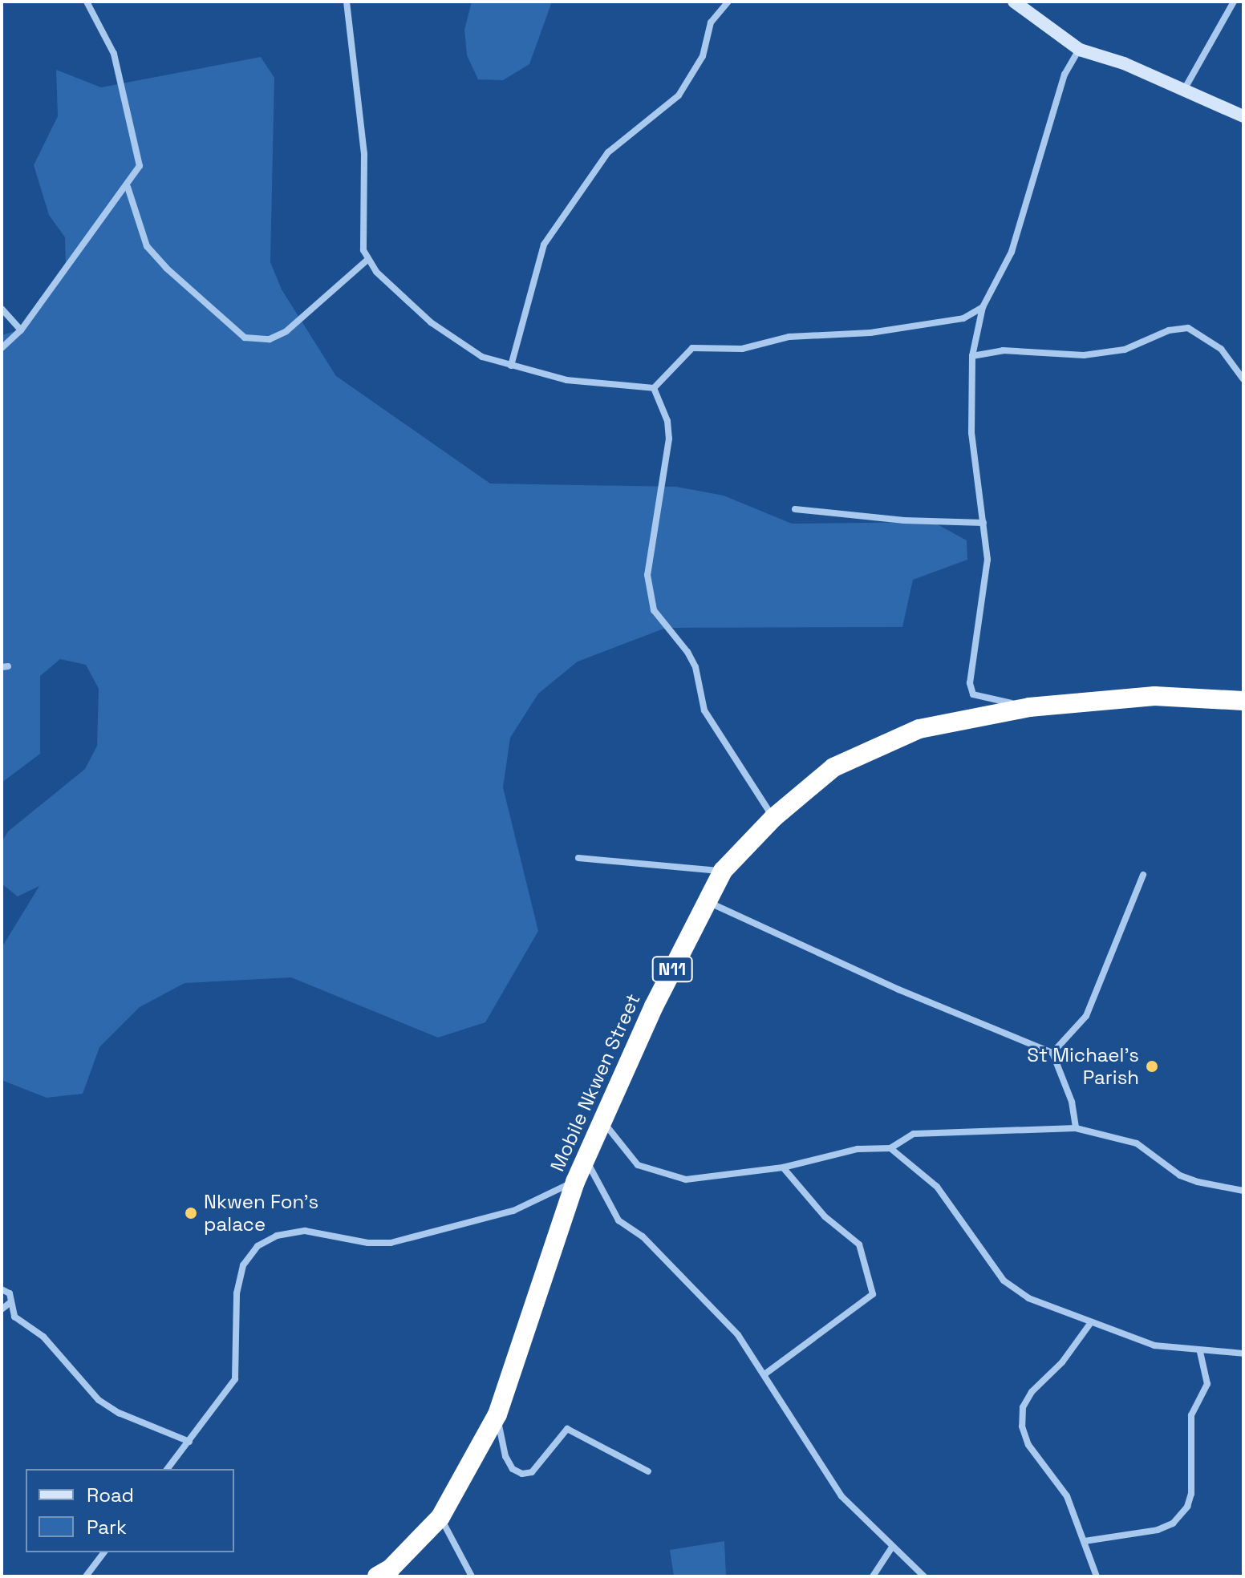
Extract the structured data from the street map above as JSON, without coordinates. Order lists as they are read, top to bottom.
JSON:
{
  "streets": {
    "highway": ["N11", "Mobile Nkwen Street"]
  },
  "places": ["St Michael's Parish", "Nkwen Fon's palace"],
  "legend": ["Road", "Park"]
}
